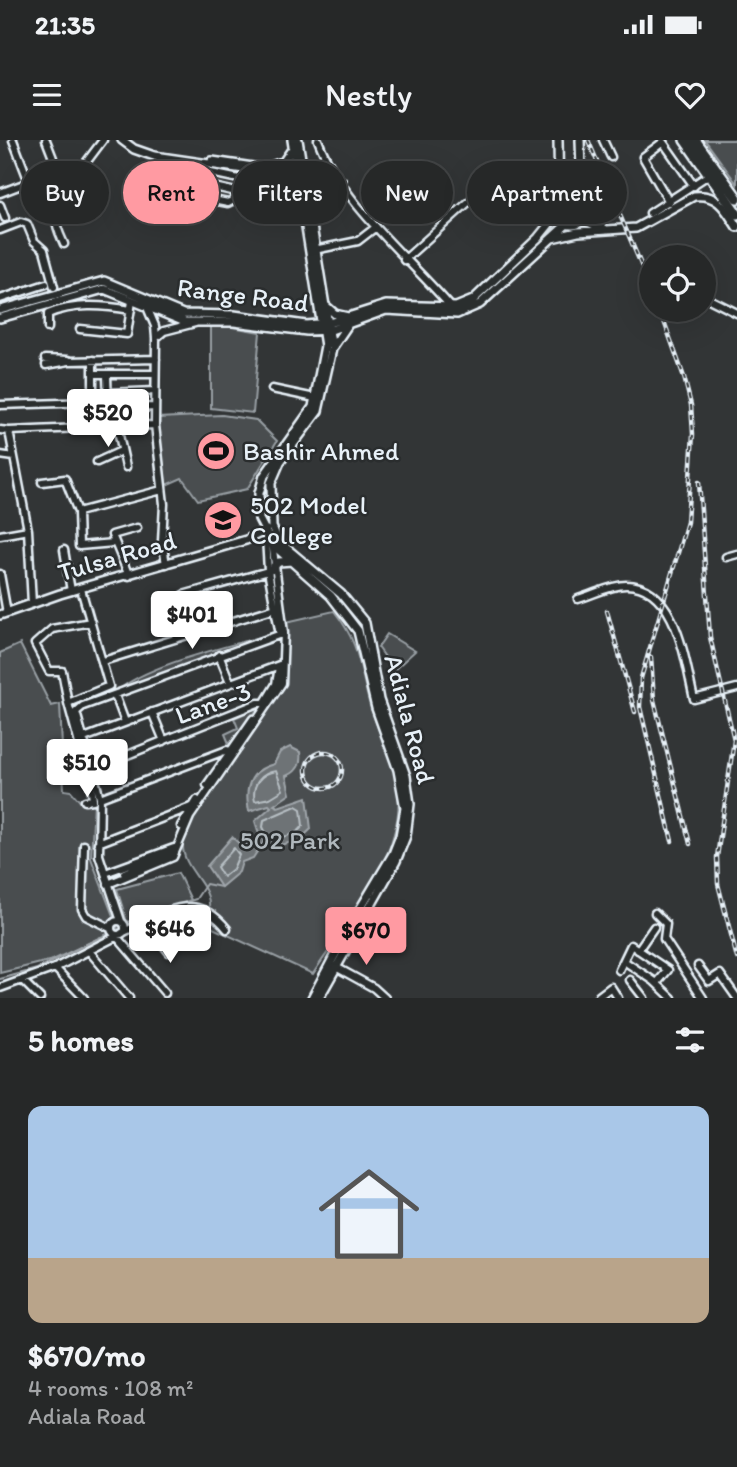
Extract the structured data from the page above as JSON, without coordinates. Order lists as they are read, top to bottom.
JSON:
{
  "streets": {
    "main road": ["Range Road", "Tulsa Road", "Adiala Road"],
    "street": ["Lane-3"]
  },
  "crossings": [
    ["Tulsa Road", "Adiala Road"]
  ],
  "parks": ["502 Park"],
  "places": {
    "sports": ["Bashir Ahmed"],
    "school or university": ["502 Model College"]
  },
  "page": {
    "status": "21:35",
    "header": "Nestly",
    "chip": [
      "Buy",
      "Rent",
      "Filters",
      "New",
      "Apartment"
    ],
    "price": [
      "$520",
      "$401",
      "$510",
      "$646",
      "$670"
    ],
    "heading": "5 homes",
    "list": [
      {
        "name": "$670/mo",
        "note": "4 rooms · 108 m² · Adiala Road"
      }
    ]
  }
}
